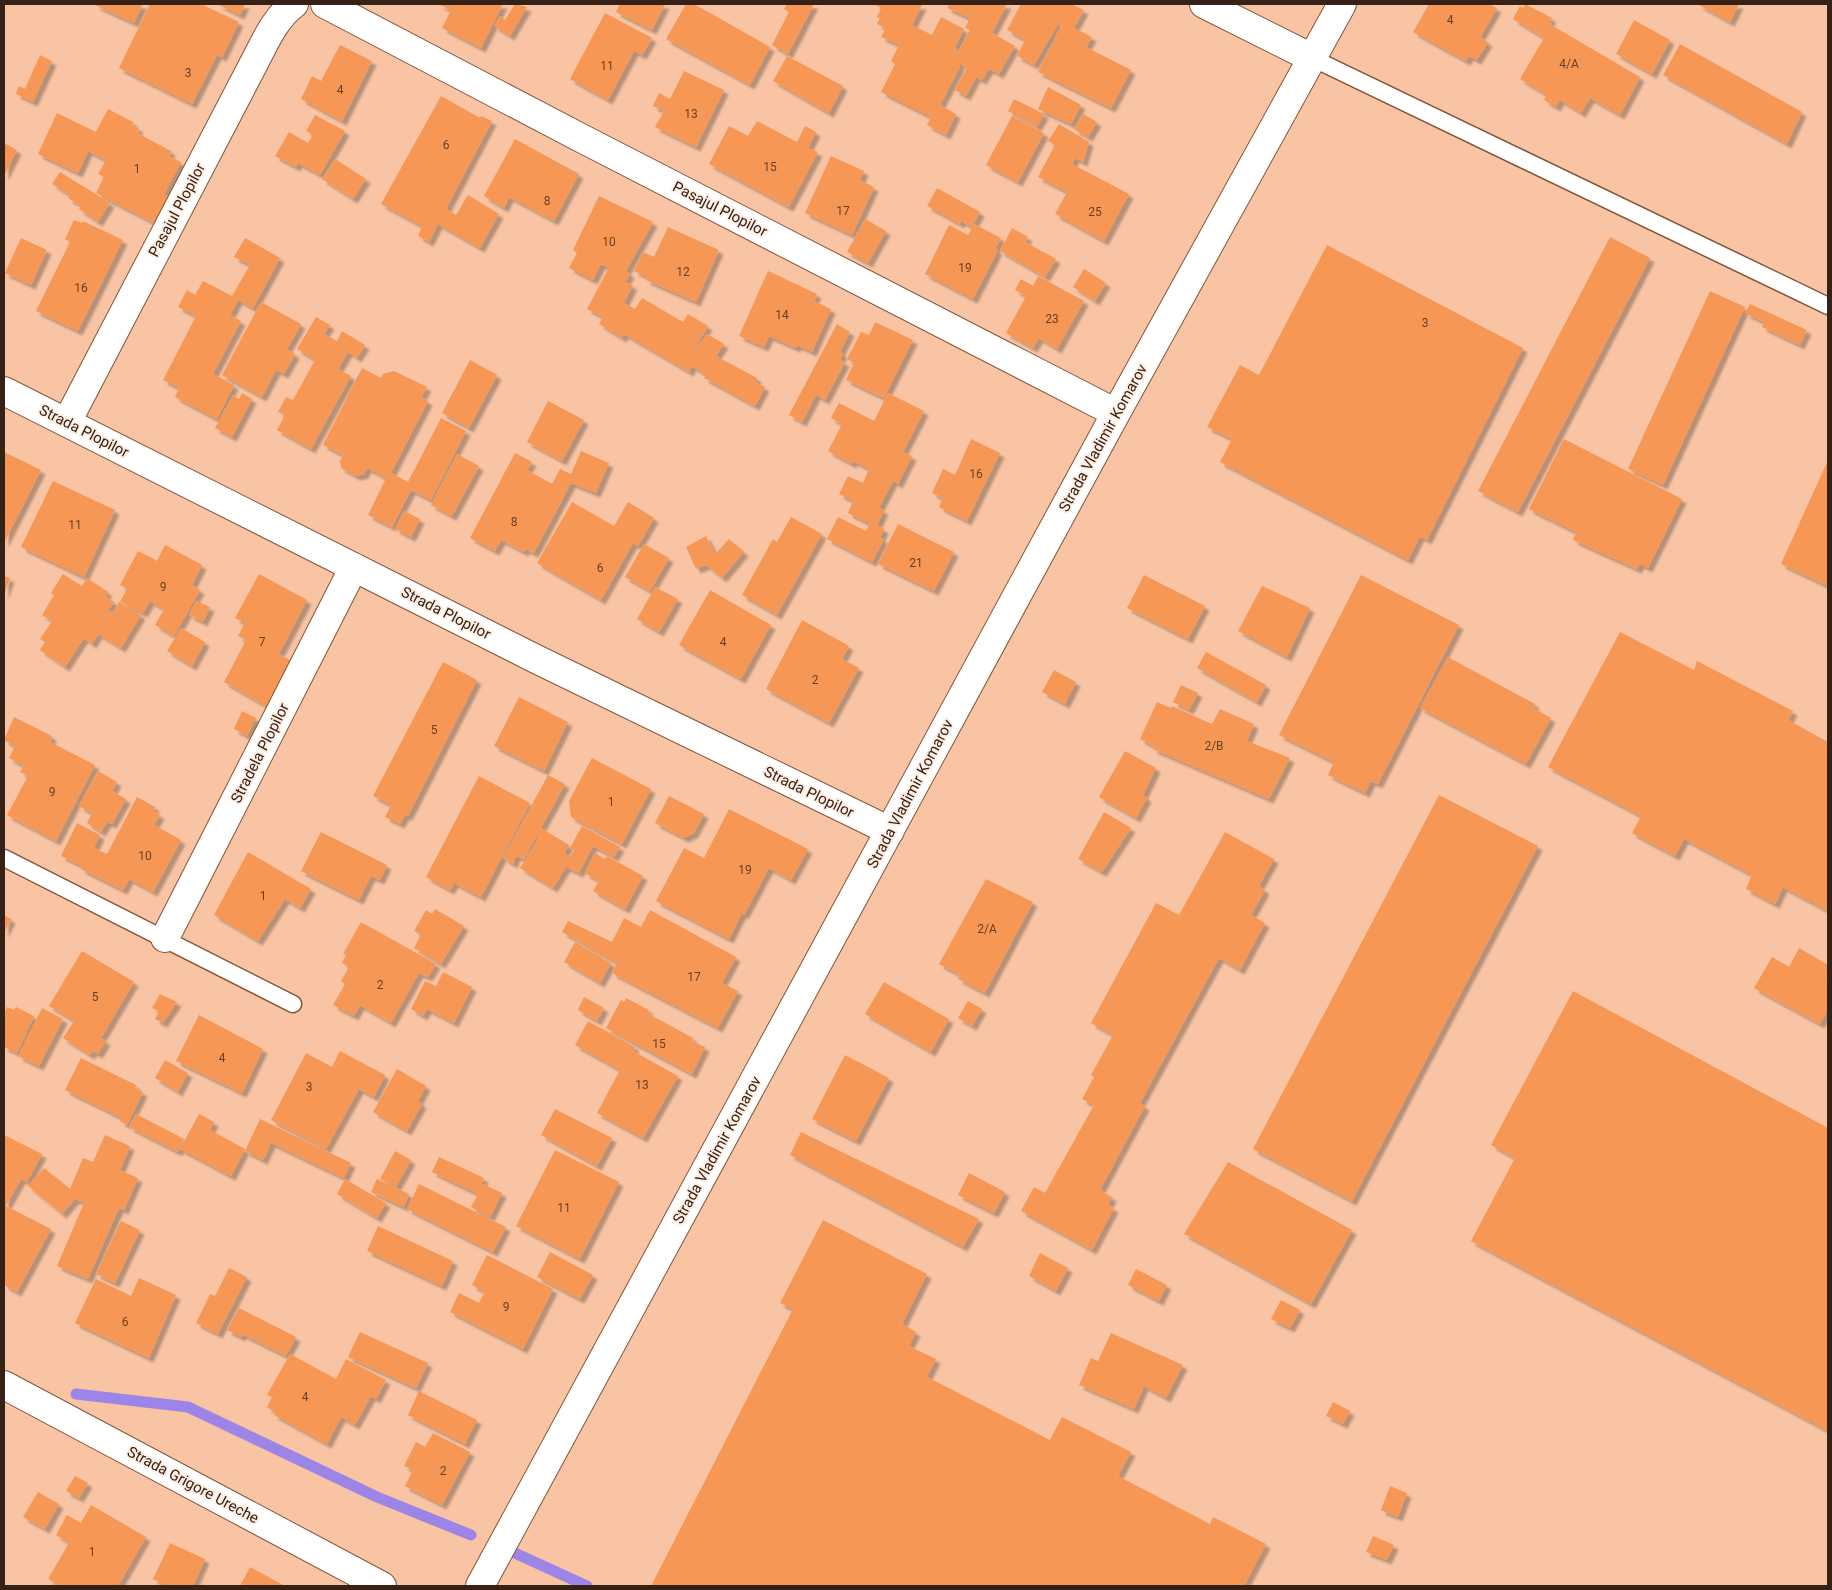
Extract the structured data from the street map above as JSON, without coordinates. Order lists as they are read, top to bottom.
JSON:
{
  "streets": {
    "street": [
      "Pasajul Plopilor",
      "Strada Plopilor",
      "Strada Vladimir Komarov",
      "Stradela Plopilor",
      "Strada Grigore Ureche"
    ]
  },
  "crossings": [
    ["Pasajul Plopilor", "Strada Plopilor"],
    ["Pasajul Plopilor", "Strada Vladimir Komarov"],
    ["Strada Plopilor", "Strada Vladimir Komarov"],
    ["Strada Plopilor", "Stradela Plopilor"]
  ],
  "house_numbers": [
    "4",
    "4/A",
    "11",
    "3",
    "4",
    "13",
    "6",
    "15",
    "1",
    "8",
    "17",
    "25",
    "10",
    "19",
    "12",
    "16",
    "14",
    "23",
    "3",
    "16",
    "8",
    "11",
    "21",
    "6",
    "9",
    "7",
    "4",
    "2",
    "5",
    "2/B",
    "9",
    "1",
    "10",
    "19",
    "1",
    "2/A",
    "17",
    "2",
    "5",
    "15",
    "4",
    "13",
    "3",
    "11",
    "9",
    "6",
    "4",
    "2",
    "1"
  ]
}
